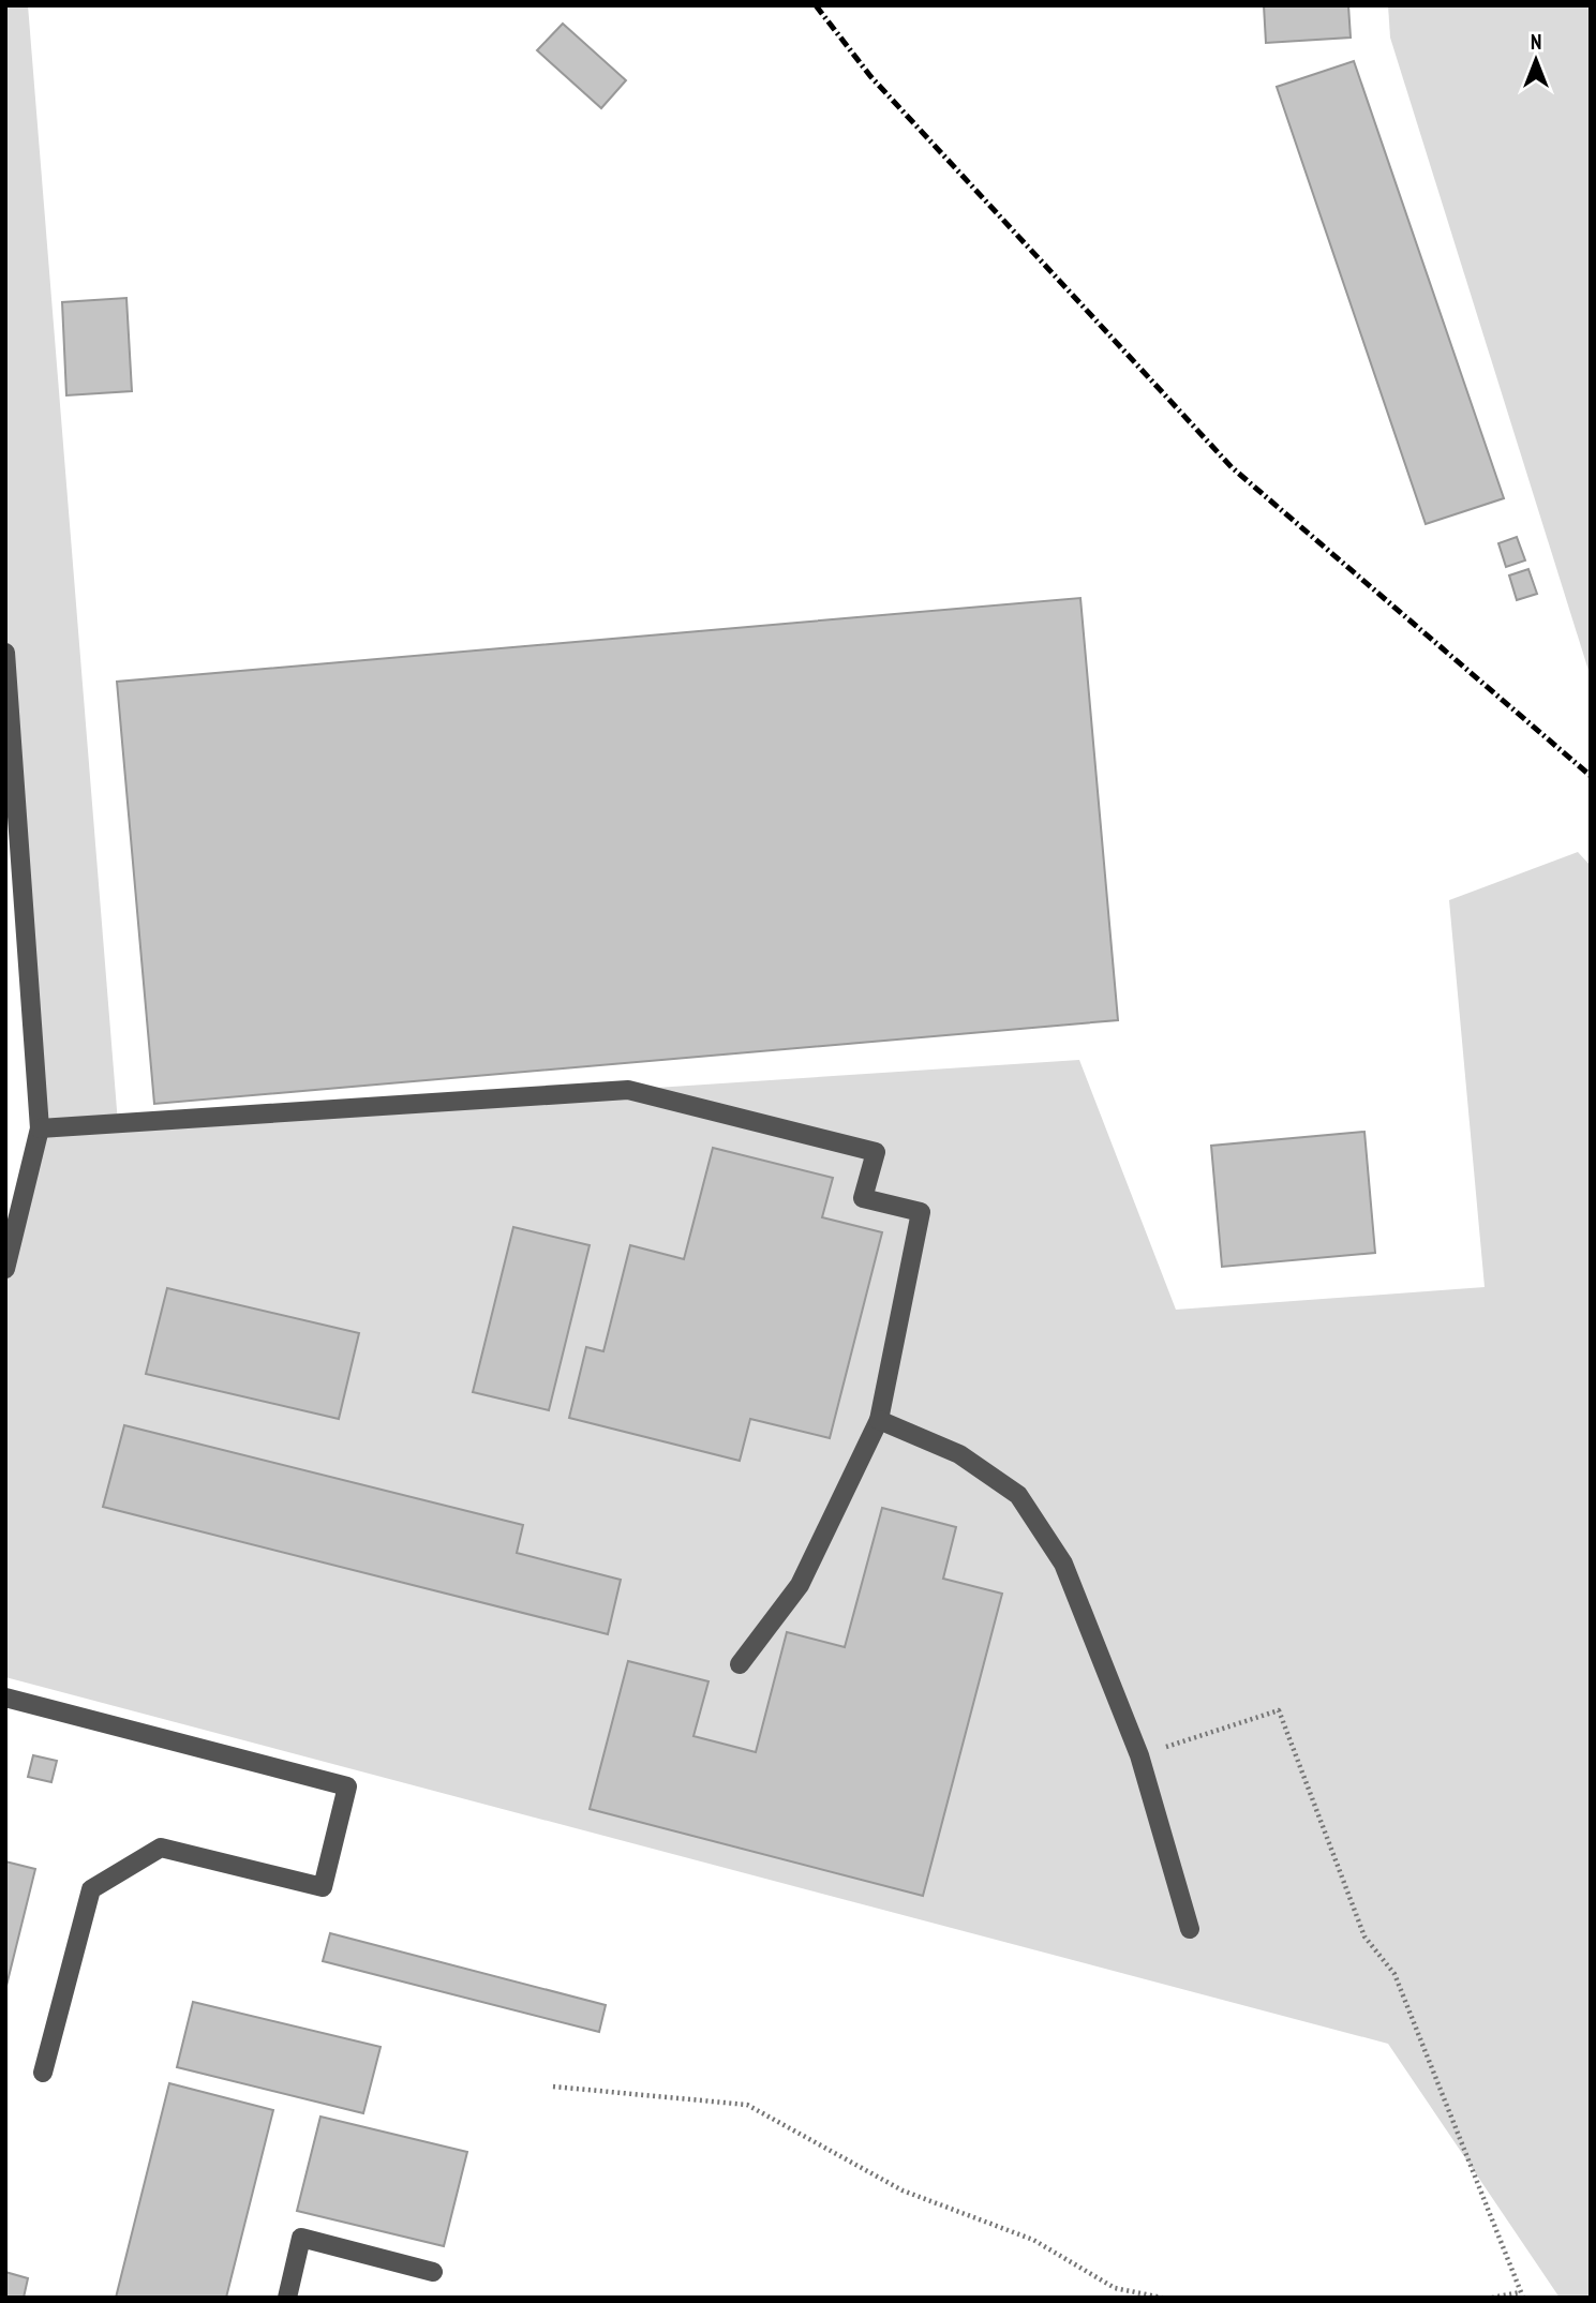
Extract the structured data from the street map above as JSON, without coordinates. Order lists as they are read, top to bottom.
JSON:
{
  "north": "top"
}
